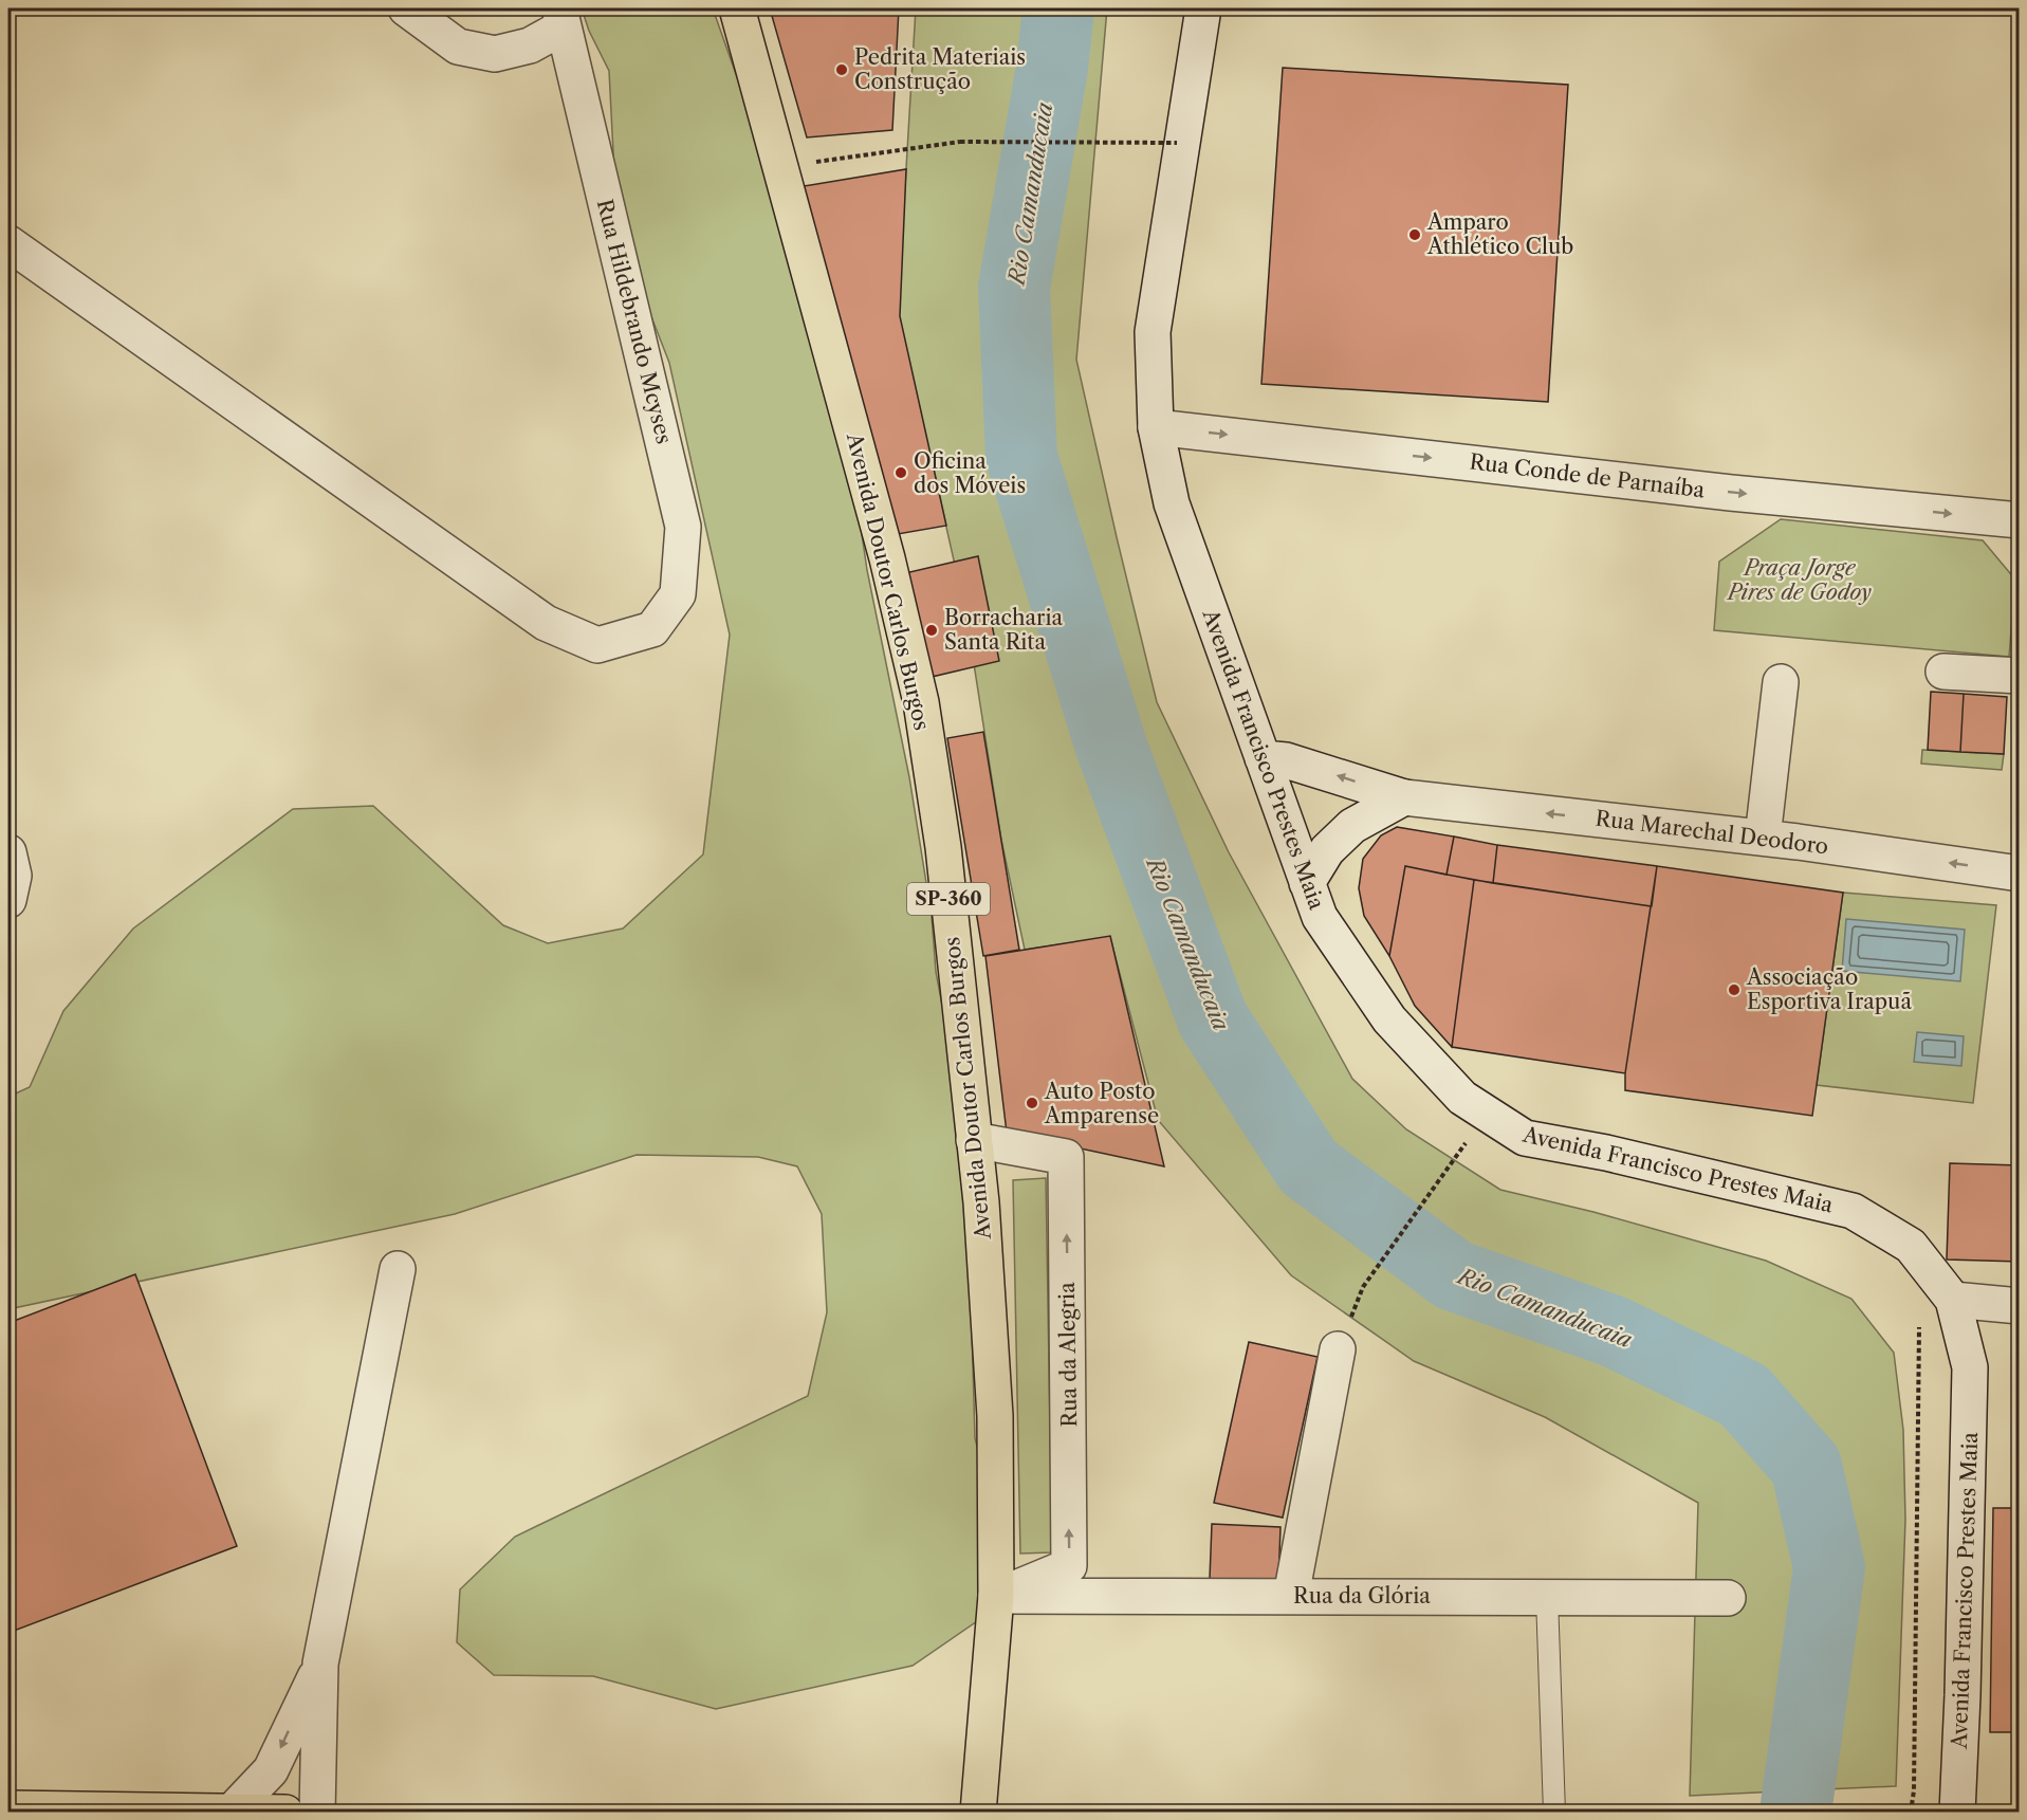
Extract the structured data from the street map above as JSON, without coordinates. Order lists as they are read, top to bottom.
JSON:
{
  "streets": {
    "main road": ["Avenida Doutor Carlos Burgos", "SP-360"],
    "street": [
      "Rua Hildebrando Mcyses",
      "Rua Conde de Parnaíba",
      "Avenida Francisco Prestes Maia",
      "Rua Marechal Deodoro",
      "Rua da Alegria",
      "Rua da Glória"
    ]
  },
  "crossings": [
    ["Rua Conde de Parnaíba", "Avenida Francisco Prestes Maia"],
    ["Avenida Doutor Carlos Burgos", "Rua da Alegria"],
    ["Avenida Doutor Carlos Burgos", "Rua da Glória"],
    ["Avenida Francisco Prestes Maia", "Rua Marechal Deodoro"],
    ["Rua da Alegria", "Rua da Glória"]
  ],
  "one_way": ["Rua Conde de Parnaíba", "Rua Marechal Deodoro"],
  "water": ["Rio Camanducaia"],
  "parks": ["Praça Jorge Pires de Godoy"],
  "places": [
    "Pedrita Materiais Construção",
    "Amparo Athlético Club",
    "Oficina dos Móveis",
    "Borracharia Santa Rita",
    "Associação Esportiva Irapuã",
    "Auto Posto Amparense"
  ]
}
